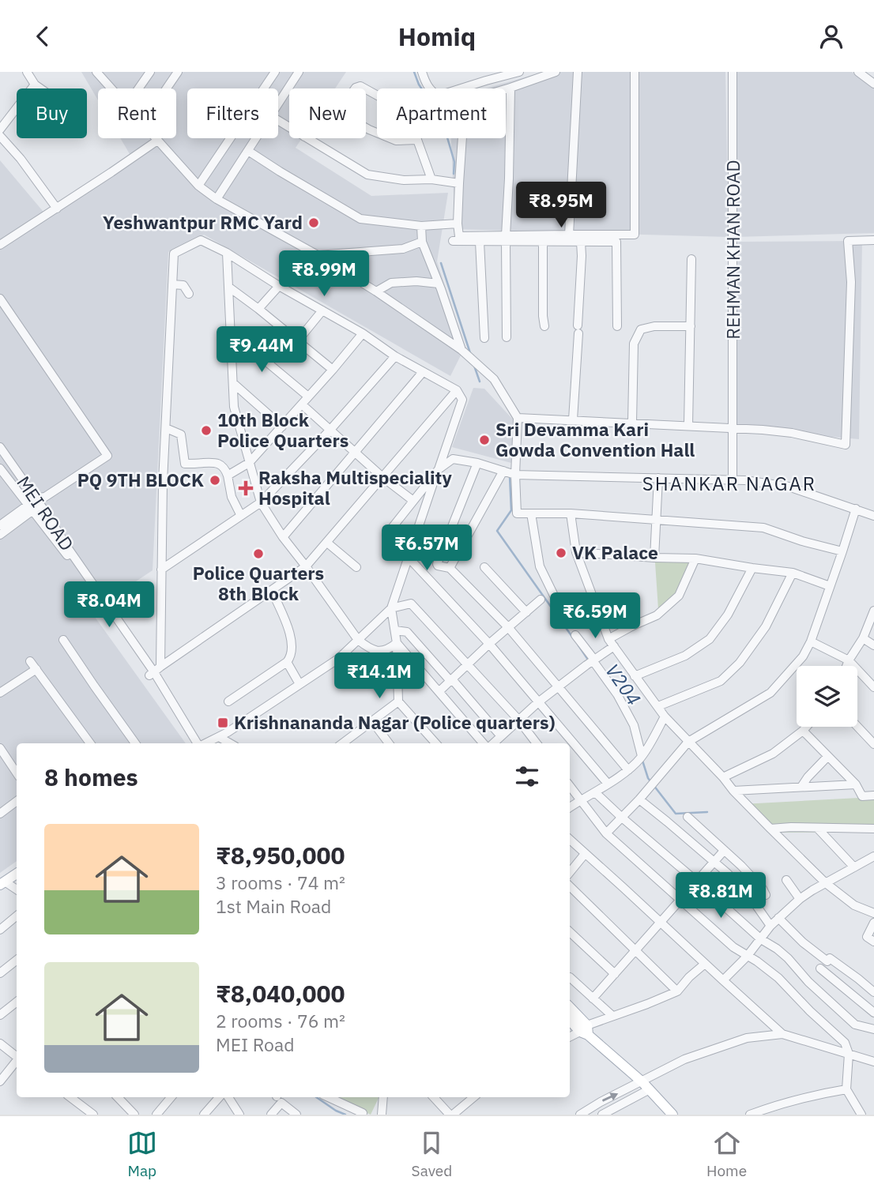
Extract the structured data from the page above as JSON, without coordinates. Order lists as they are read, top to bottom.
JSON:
{
  "streets": {
    "street": ["REHMAN KHAN ROAD", "MEI ROAD"]
  },
  "districts": ["SHANKAR NAGAR"],
  "water": ["V204"],
  "places": {
    "other": [
      "Yeshwantpur RMC Yard",
      "10th Block Police Quarters",
      "Sri Devamma Kari Gowda Convention Hall",
      "PQ 9TH BLOCK",
      "VK Palace",
      "Police Quarters 8th Block"
    ],
    "health": ["Raksha Multispeciality Hospital"],
    "transit": ["Krishnananda Nagar (Police quarters)"]
  },
  "page": {
    "header": "Homiq",
    "chip": [
      "Buy",
      "Rent",
      "Filters",
      "New",
      "Apartment"
    ],
    "price": [
      "₹8.95M",
      "₹8.99M",
      "₹9.44M",
      "₹6.57M",
      "₹8.04M",
      "₹6.59M",
      "₹14.1M",
      "₹8.81M"
    ],
    "heading": "8 homes",
    "list": [
      {
        "name": "₹8,950,000",
        "note": "3 rooms · 74 m² · 1st Main Road"
      },
      {
        "name": "₹8,040,000",
        "note": "2 rooms · 76 m² · MEI Road"
      }
    ],
    "tabs": ["Map", "Saved", "Home"]
  }
}
